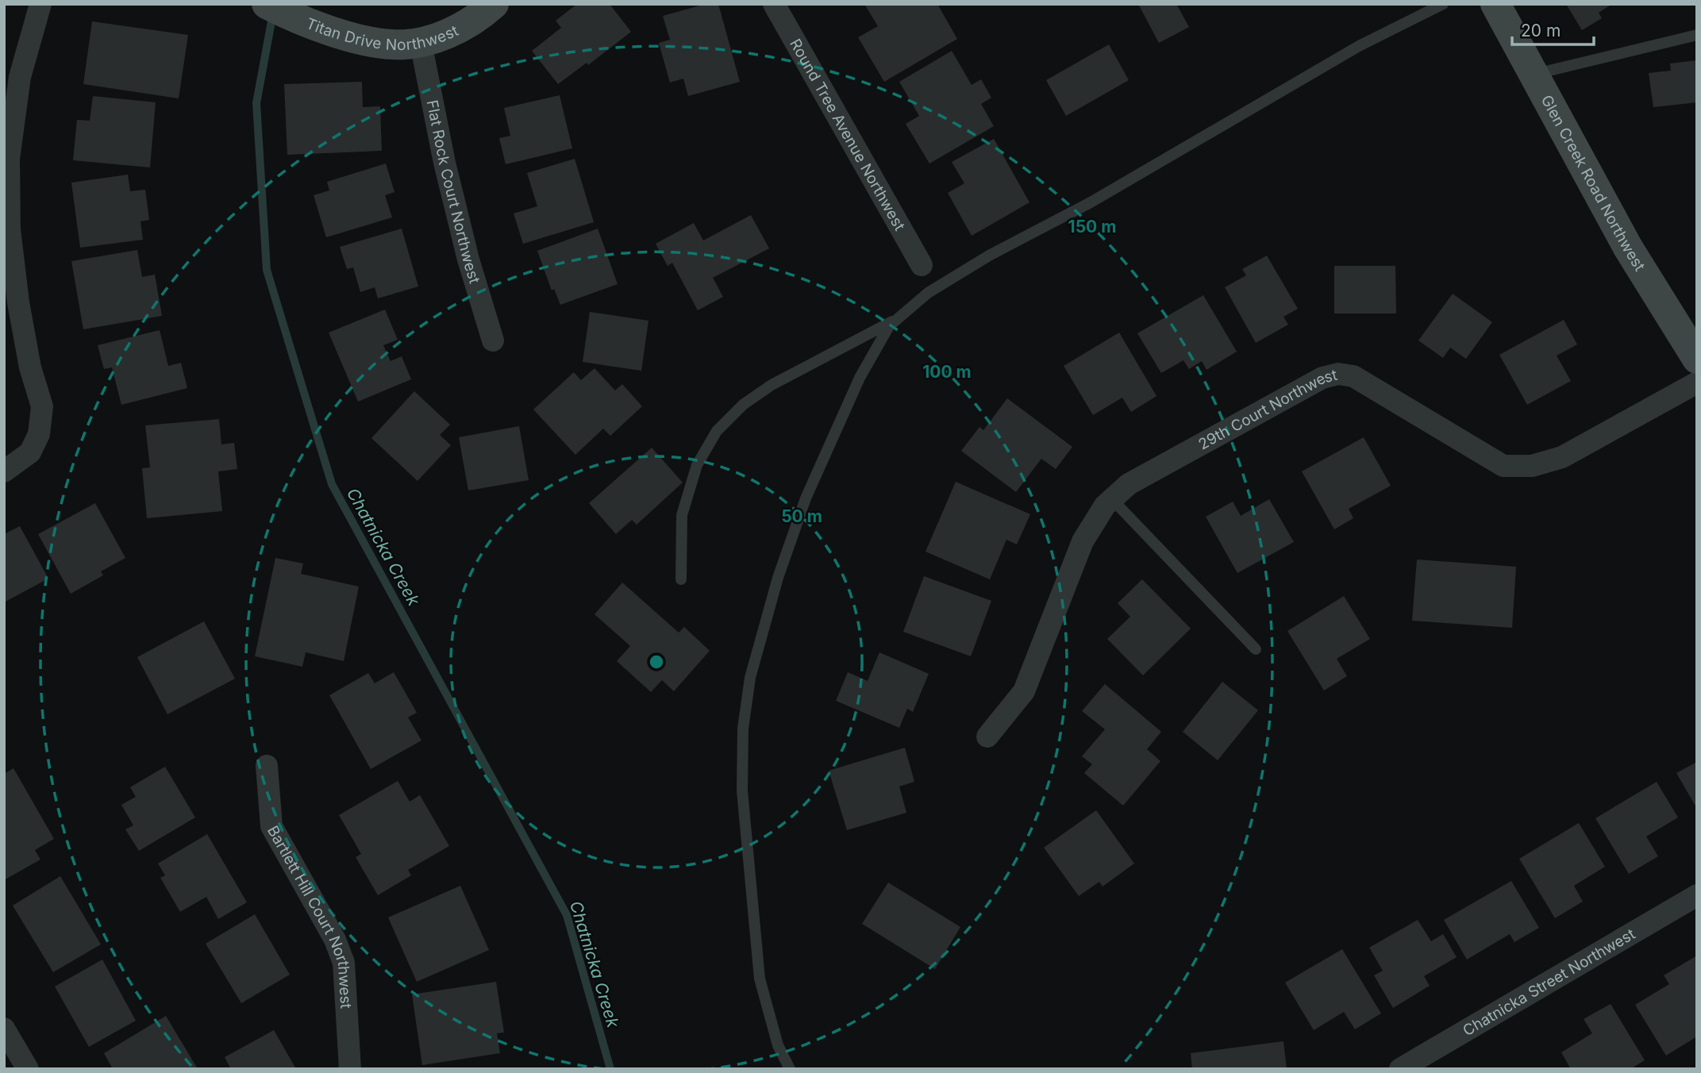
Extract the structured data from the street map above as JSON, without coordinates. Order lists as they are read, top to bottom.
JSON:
{
  "streets": {
    "street": [
      "Titan Drive Northwest",
      "Round Tree Avenue Northwest",
      "Glen Creek Road Northwest",
      "Flat Rock Court Northwest",
      "29th Court Northwest",
      "Bartlett Hill Court Northwest",
      "Chatnicka Street Northwest"
    ]
  },
  "crossings": [
    ["Titan Drive Northwest", "Flat Rock Court Northwest"]
  ],
  "water": ["Chatnicka Creek"],
  "scale_bar": "20 m",
  "rings": ["150 m", "100 m", "50 m"]
}
